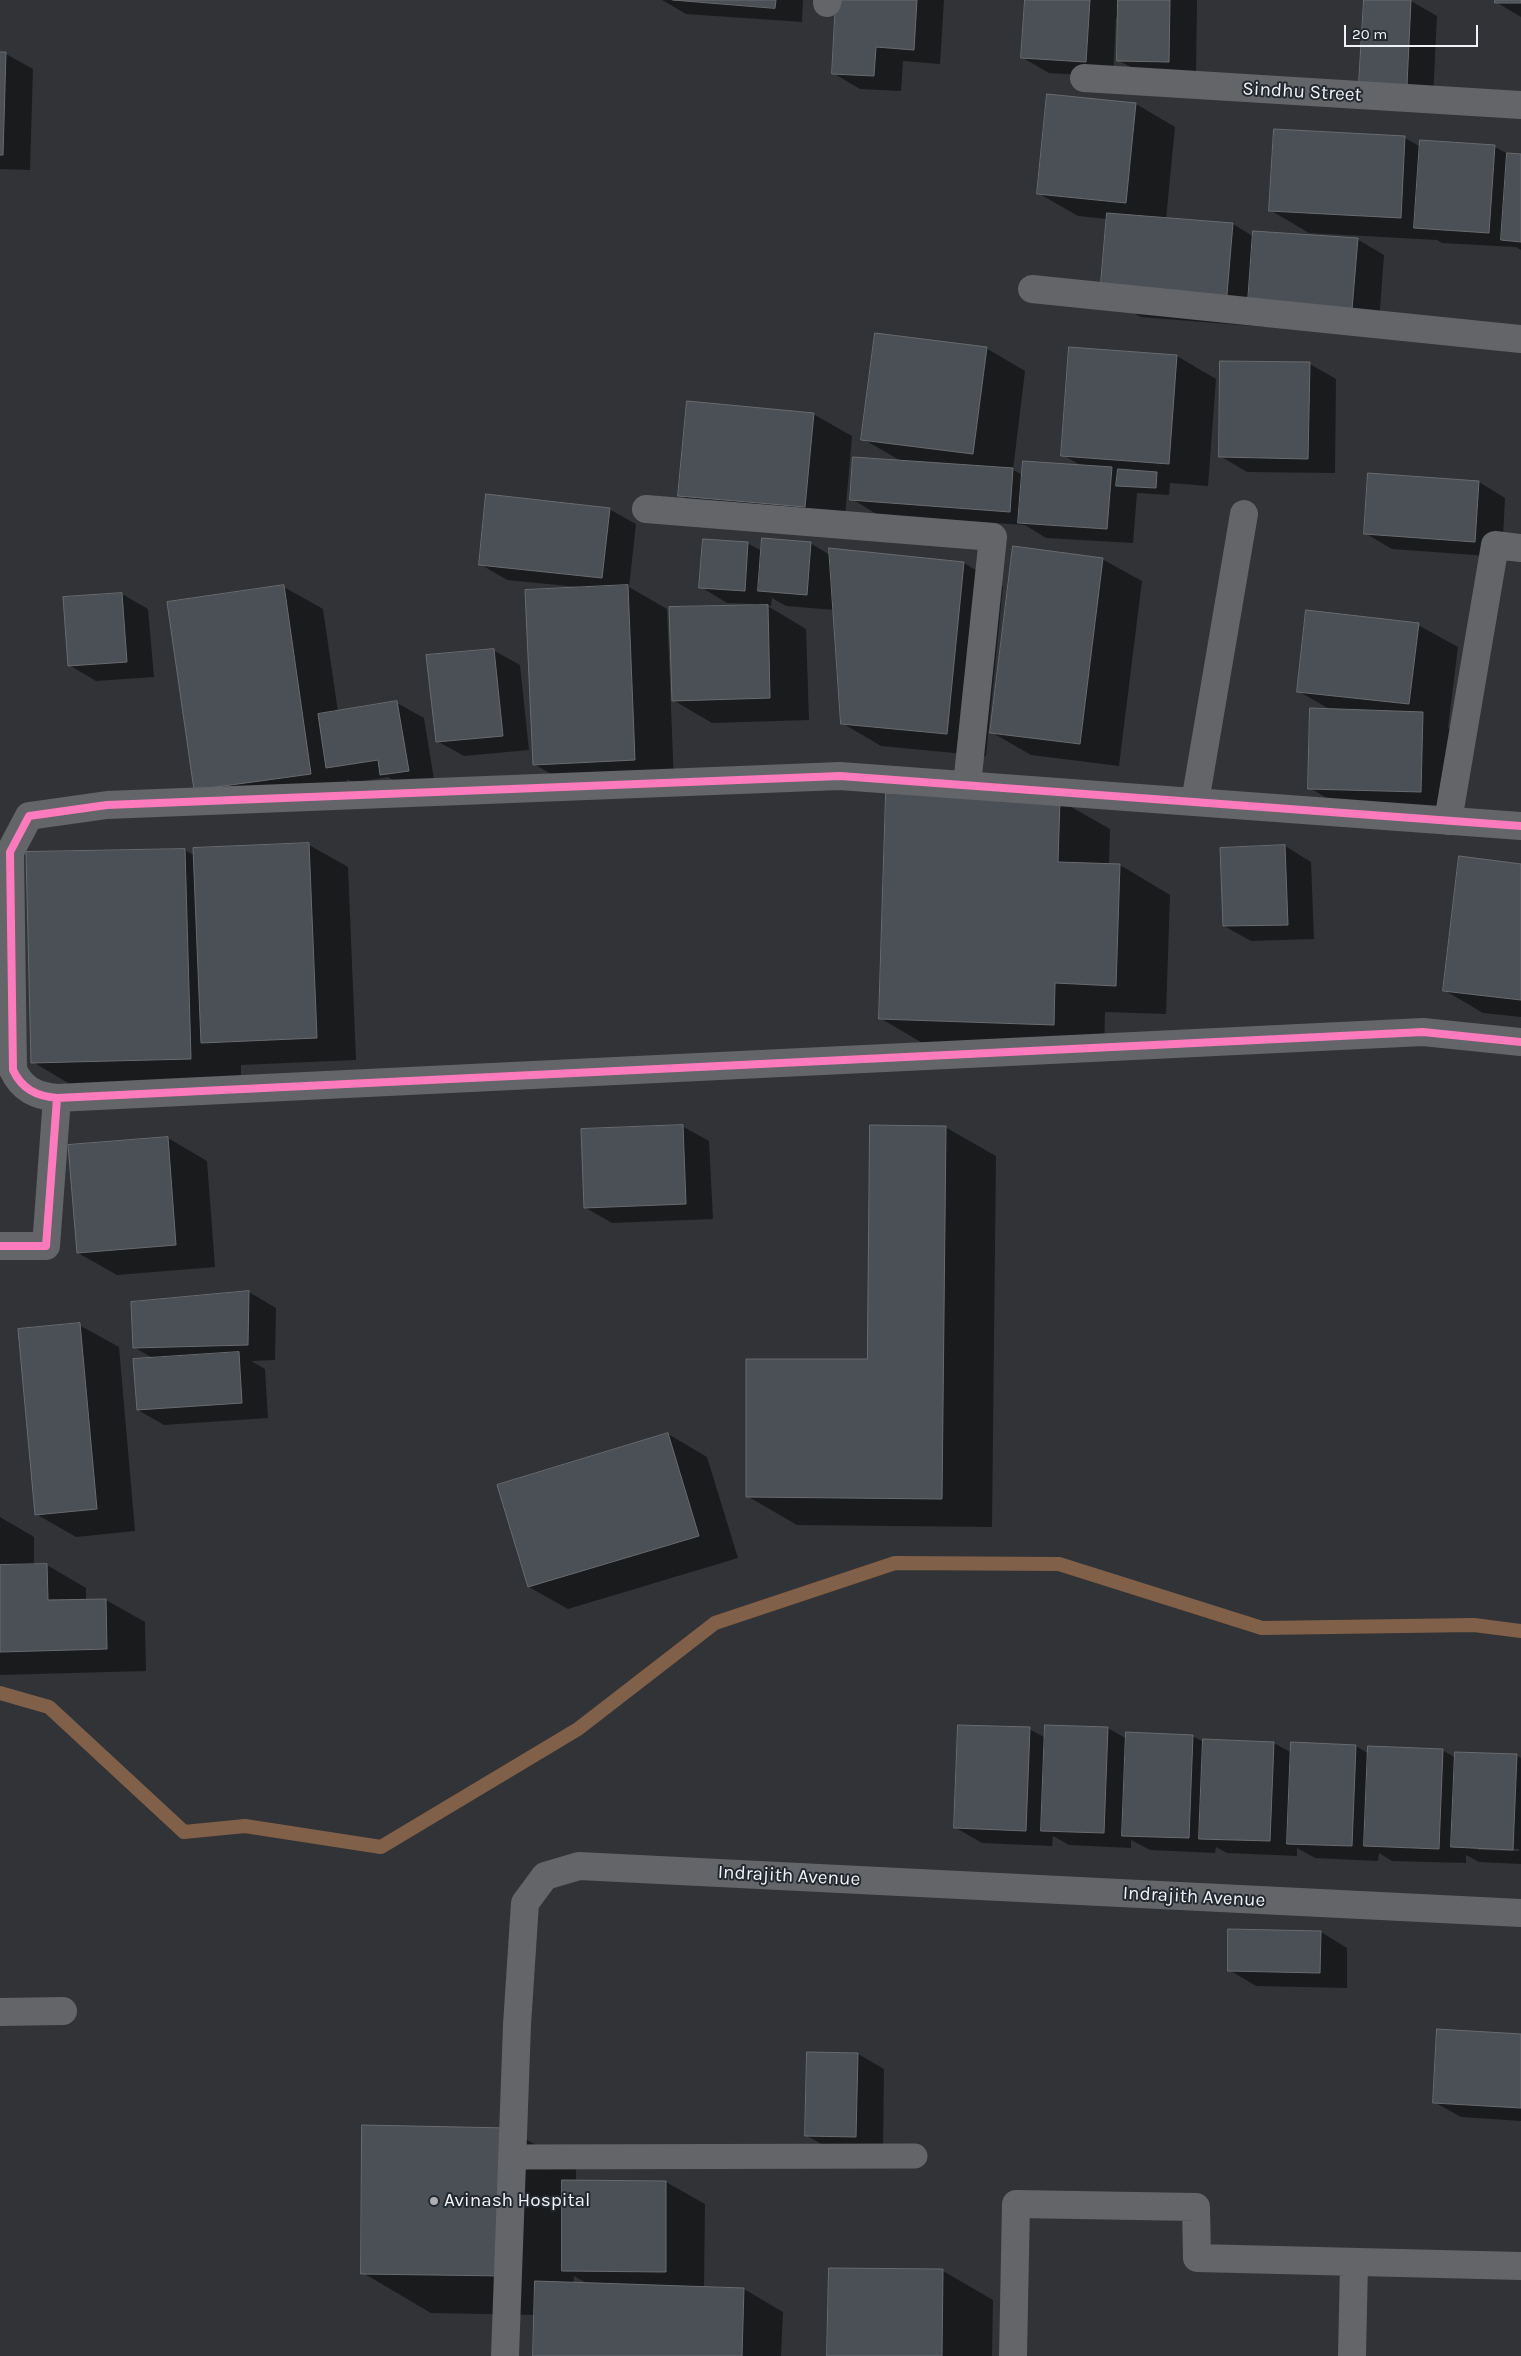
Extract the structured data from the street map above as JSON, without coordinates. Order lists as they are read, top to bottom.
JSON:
{
  "streets": {
    "street": ["Sindhu Street", "Indrajith Avenue"]
  },
  "places": ["Avinash Hospital"],
  "scale_bar": "20 m"
}
